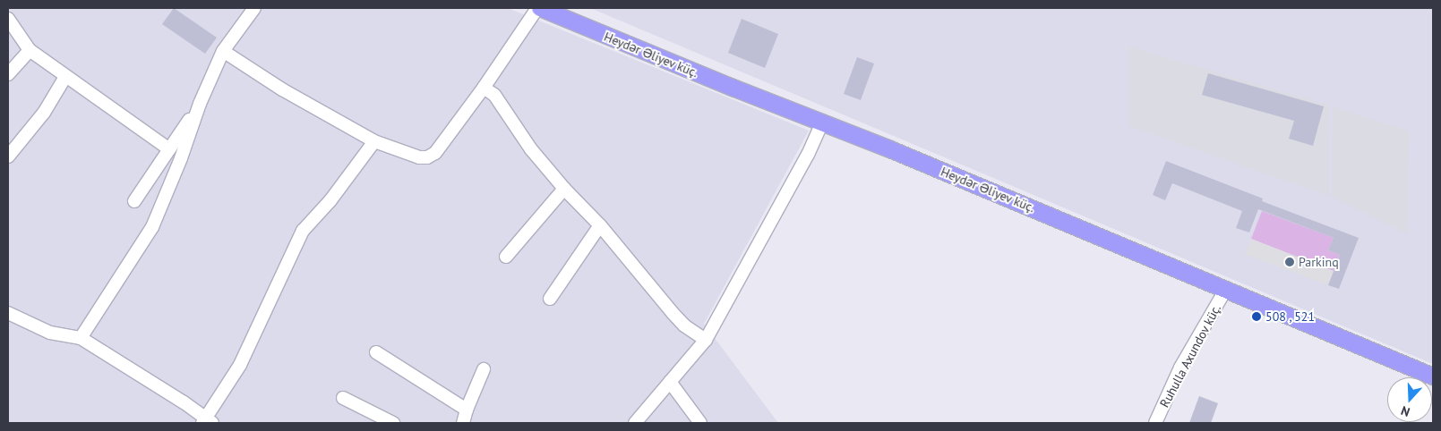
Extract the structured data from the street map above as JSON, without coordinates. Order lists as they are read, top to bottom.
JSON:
{
  "streets": {
    "main road": ["Heydər Əliyev küç."],
    "street": ["Ruhulla Axundov küç."]
  },
  "crossings": [
    ["Heydər Əliyev küç.", "Ruhulla Axundov küç."]
  ],
  "places": ["Parkinq", "508 , 521"],
  "north": "bottom"
}
